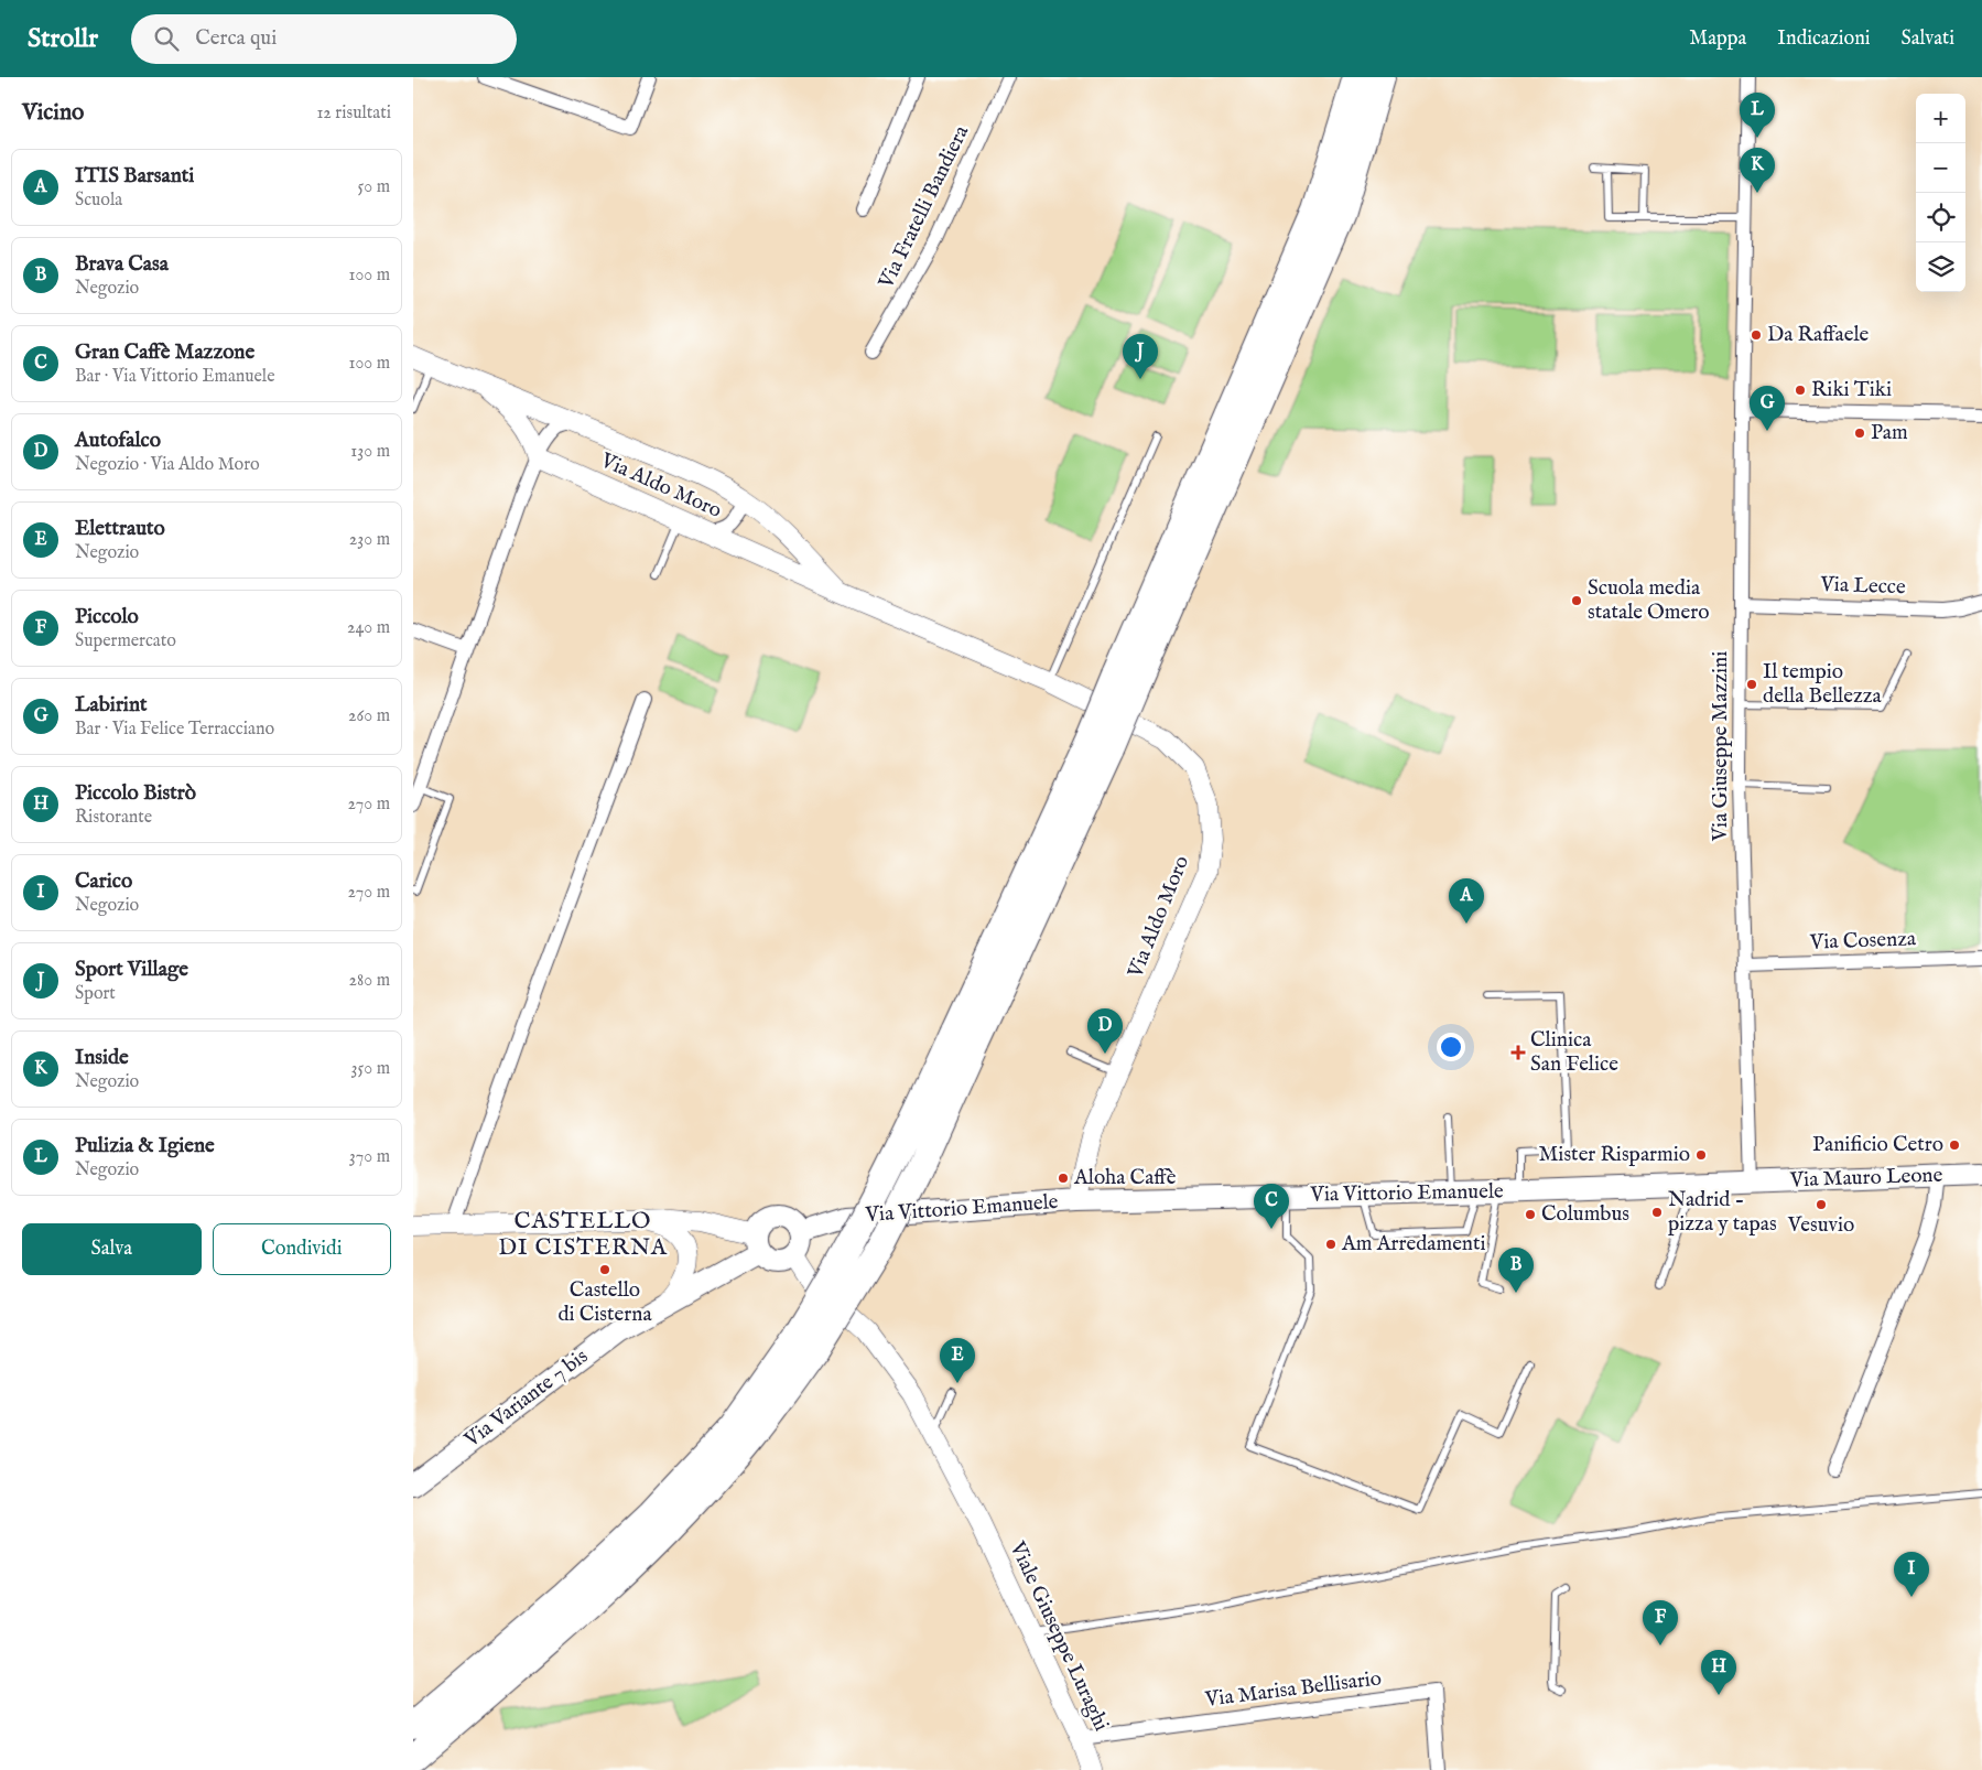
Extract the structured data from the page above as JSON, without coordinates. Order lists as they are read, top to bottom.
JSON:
{
  "streets": {
    "main road": ["Via Mauro Leone", "Via Vittorio Emanuele", "Via Variante 7 bis"],
    "street": [
      "Via Fratelli Bandiera",
      "Via Aldo Moro",
      "Via Lecce",
      "Via Giuseppe Mazzini",
      "Via Cosenza",
      "Viale Giuseppe Luraghi",
      "Via Marisa Bellisario"
    ]
  },
  "crossings": [
    ["Via Aldo Moro", "Via Vittorio Emanuele"],
    ["Via Lecce", "Via Giuseppe Mazzini"],
    ["Via Giuseppe Mazzini", "Via Cosenza"],
    ["Via Giuseppe Mazzini", "Via Mauro Leone"],
    ["Via Giuseppe Mazzini", "Via Vittorio Emanuele"],
    ["Via Mauro Leone", "Via Vittorio Emanuele"],
    ["Via Vittorio Emanuele", "Via Variante 7 bis"],
    ["Via Vittorio Emanuele", "Viale Giuseppe Luraghi"],
    ["Via Variante 7 bis", "Viale Giuseppe Luraghi"],
    ["Viale Giuseppe Luraghi", "Via Marisa Bellisario"]
  ],
  "districts": ["CASTELLO DI CISTERNA"],
  "places": {
    "other": [
      "Da Raffaele",
      "Riki Tiki",
      "Pam",
      "Scuola media statale Omero",
      "Il tempio della Bellezza",
      "Panificio Cetro",
      "Mister Risparmio",
      "Aloha Caffè",
      "Vesuvio",
      "Nadrid - pizza y tapas",
      "Columbus",
      "Am Arredamenti",
      "Castello di Cisterna"
    ],
    "health": ["Clinica San Felice"]
  },
  "page": {
    "header": "Strollr",
    "search": "Cerca qui",
    "nav": ["Mappa", "Indicazioni", "Salvati"],
    "heading": ["Vicino", "12 risultati"],
    "pins": [
      "L",
      "K",
      "J",
      "G",
      "A",
      "D",
      "C",
      "B",
      "E",
      "I",
      "F",
      "H"
    ],
    "map_buttons": ["+", "−"],
    "list": [
      {
        "mark": "A",
        "name": "ITIS Barsanti",
        "note": "Scuola",
        "value": "50 m"
      },
      {
        "mark": "B",
        "name": "Brava Casa",
        "note": "Negozio",
        "value": "100 m"
      },
      {
        "mark": "C",
        "name": "Gran Caffè Mazzone",
        "note": "Bar · Via Vittorio Emanuele",
        "value": "100 m"
      },
      {
        "mark": "D",
        "name": "Autofalco",
        "note": "Negozio · Via Aldo Moro",
        "value": "130 m"
      },
      {
        "mark": "E",
        "name": "Elettrauto",
        "note": "Negozio",
        "value": "230 m"
      },
      {
        "mark": "F",
        "name": "Piccolo",
        "note": "Supermercato",
        "value": "240 m"
      },
      {
        "mark": "G",
        "name": "Labirint",
        "note": "Bar · Via Felice Terracciano",
        "value": "260 m"
      },
      {
        "mark": "H",
        "name": "Piccolo Bistrò",
        "note": "Ristorante",
        "value": "270 m"
      },
      {
        "mark": "I",
        "name": "Carico",
        "note": "Negozio",
        "value": "270 m"
      },
      {
        "mark": "J",
        "name": "Sport Village",
        "note": "Sport",
        "value": "280 m"
      },
      {
        "mark": "K",
        "name": "Inside",
        "note": "Negozio",
        "value": "350 m"
      },
      {
        "mark": "L",
        "name": "Pulizia & Igiene",
        "note": "Negozio",
        "value": "370 m"
      }
    ],
    "buttons": ["Salva", "Condividi"]
  }
}
